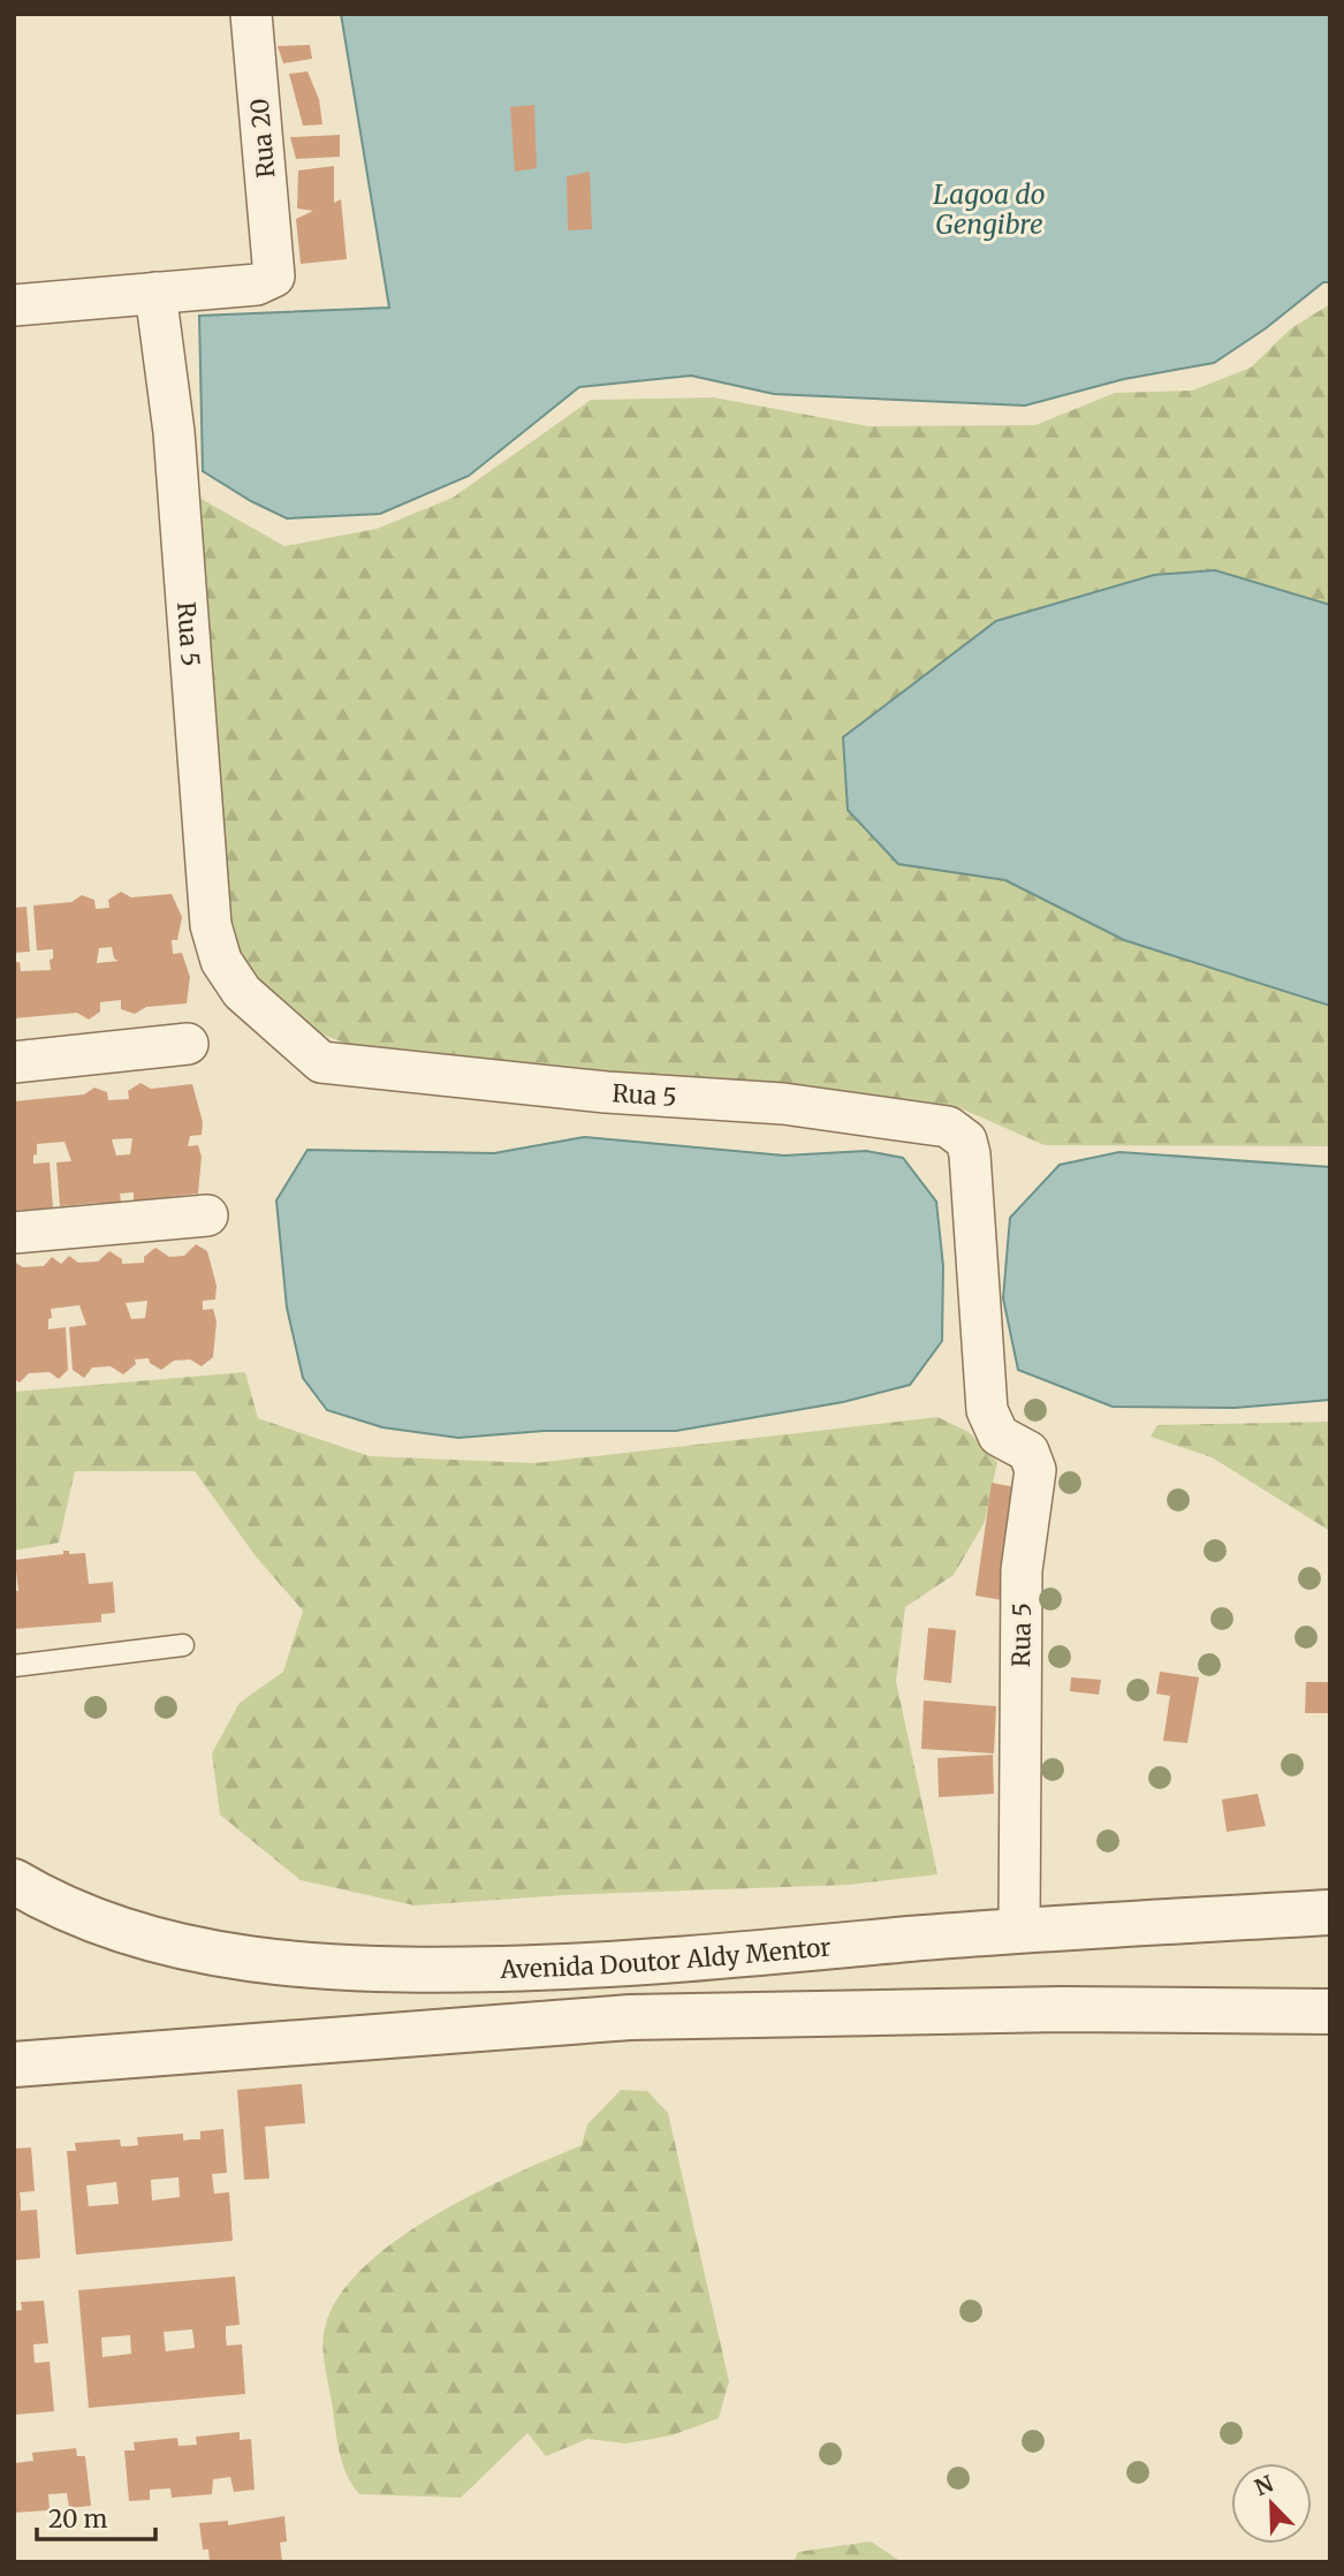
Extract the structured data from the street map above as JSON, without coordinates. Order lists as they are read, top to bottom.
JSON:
{
  "streets": {
    "street": ["Rua 20", "Rua 5", "Avenida Doutor Aldy Mentor"]
  },
  "crossings": [
    ["Rua 20", "Rua 5"],
    ["Rua 5", "Avenida Doutor Aldy Mentor"]
  ],
  "water": ["Lagoa do Gengibre"],
  "scale_bar": "20 m",
  "north": "top left"
}
